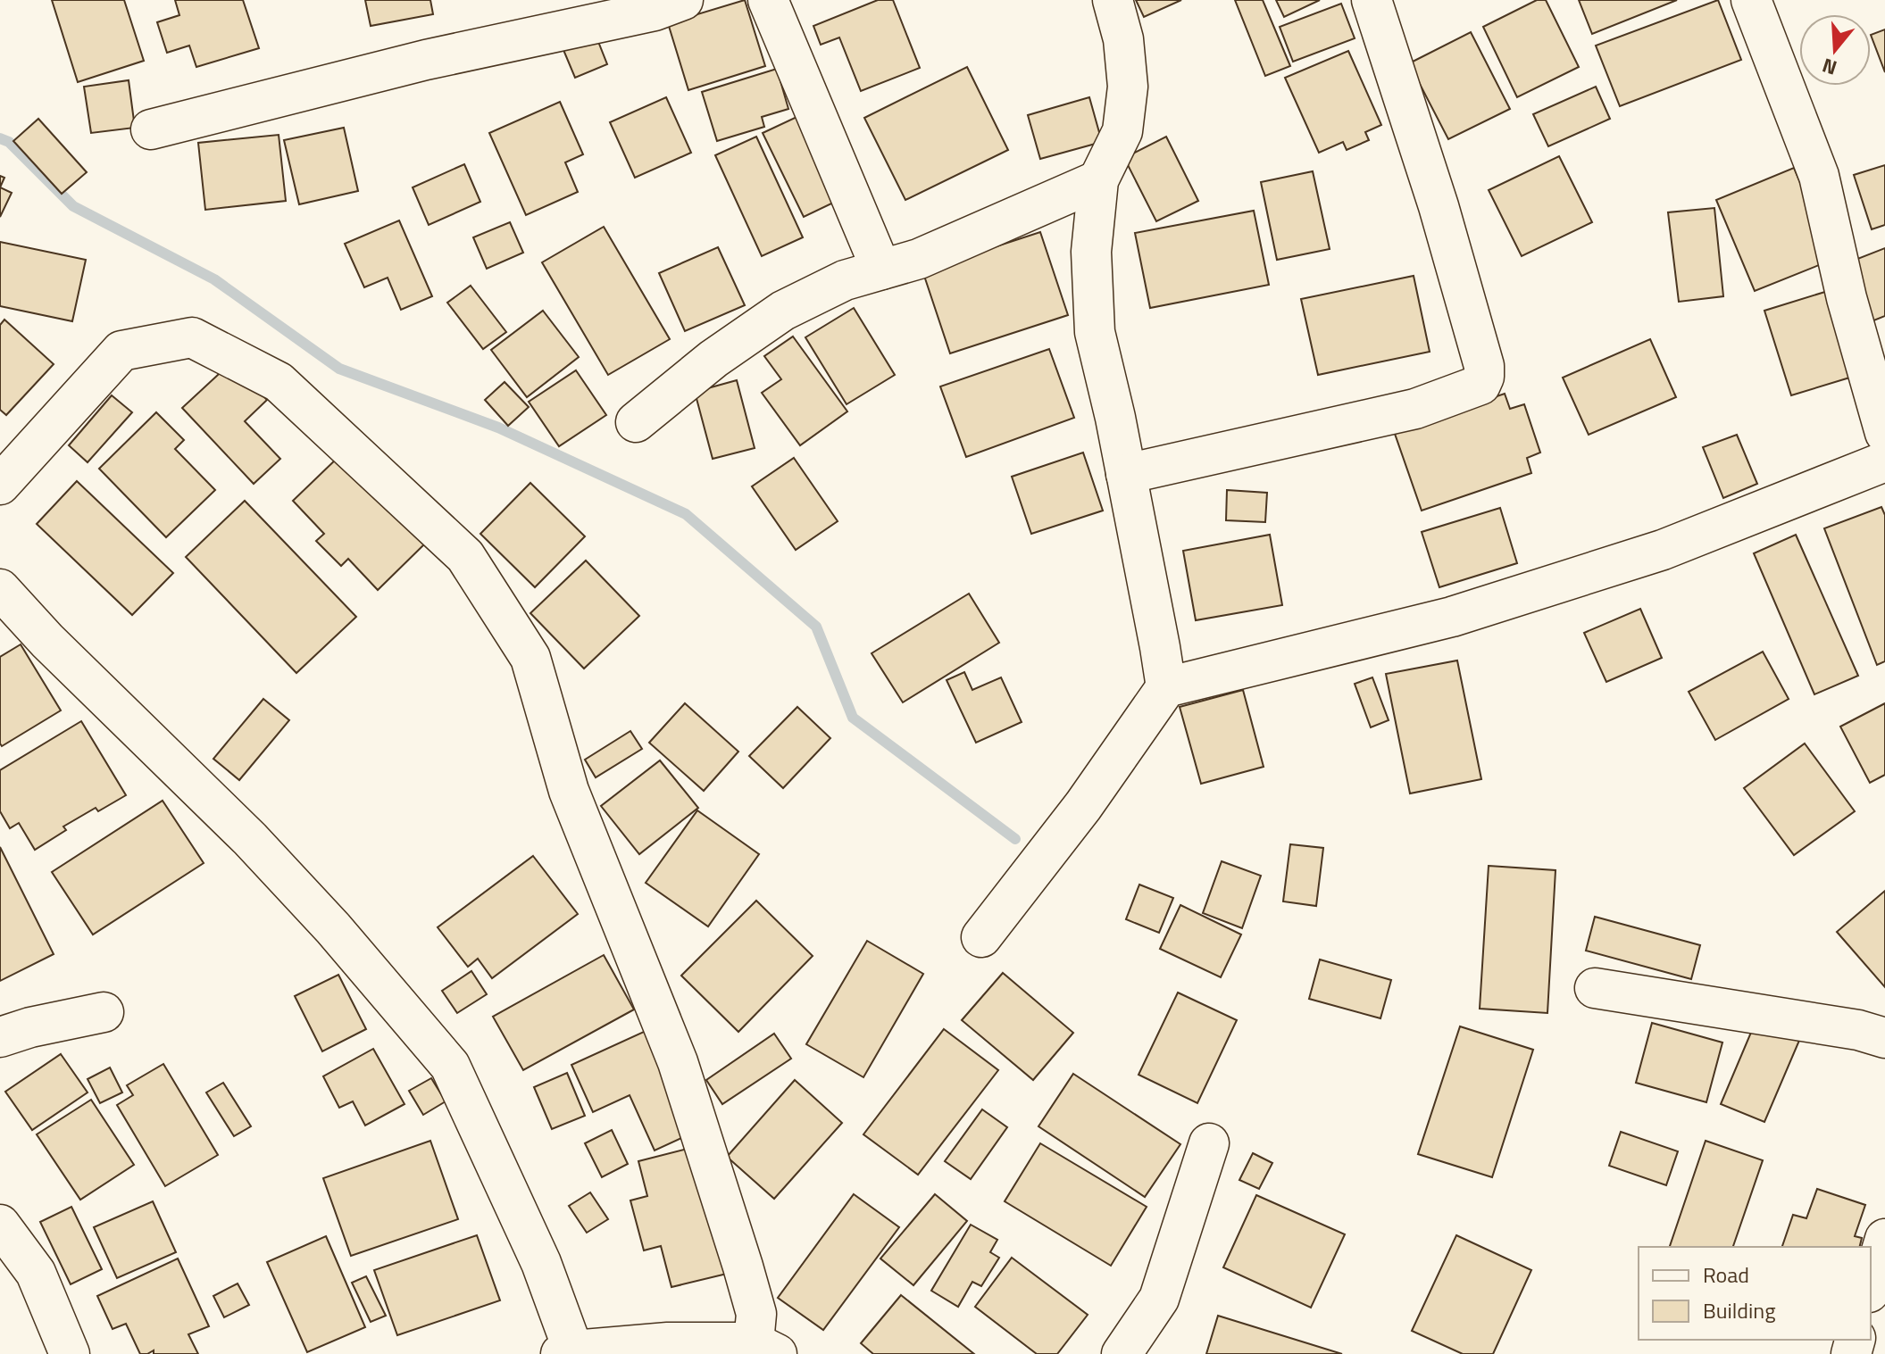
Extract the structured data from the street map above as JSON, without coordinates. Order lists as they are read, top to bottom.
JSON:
{
  "legend": ["Road", "Building"],
  "north": "bottom"
}
